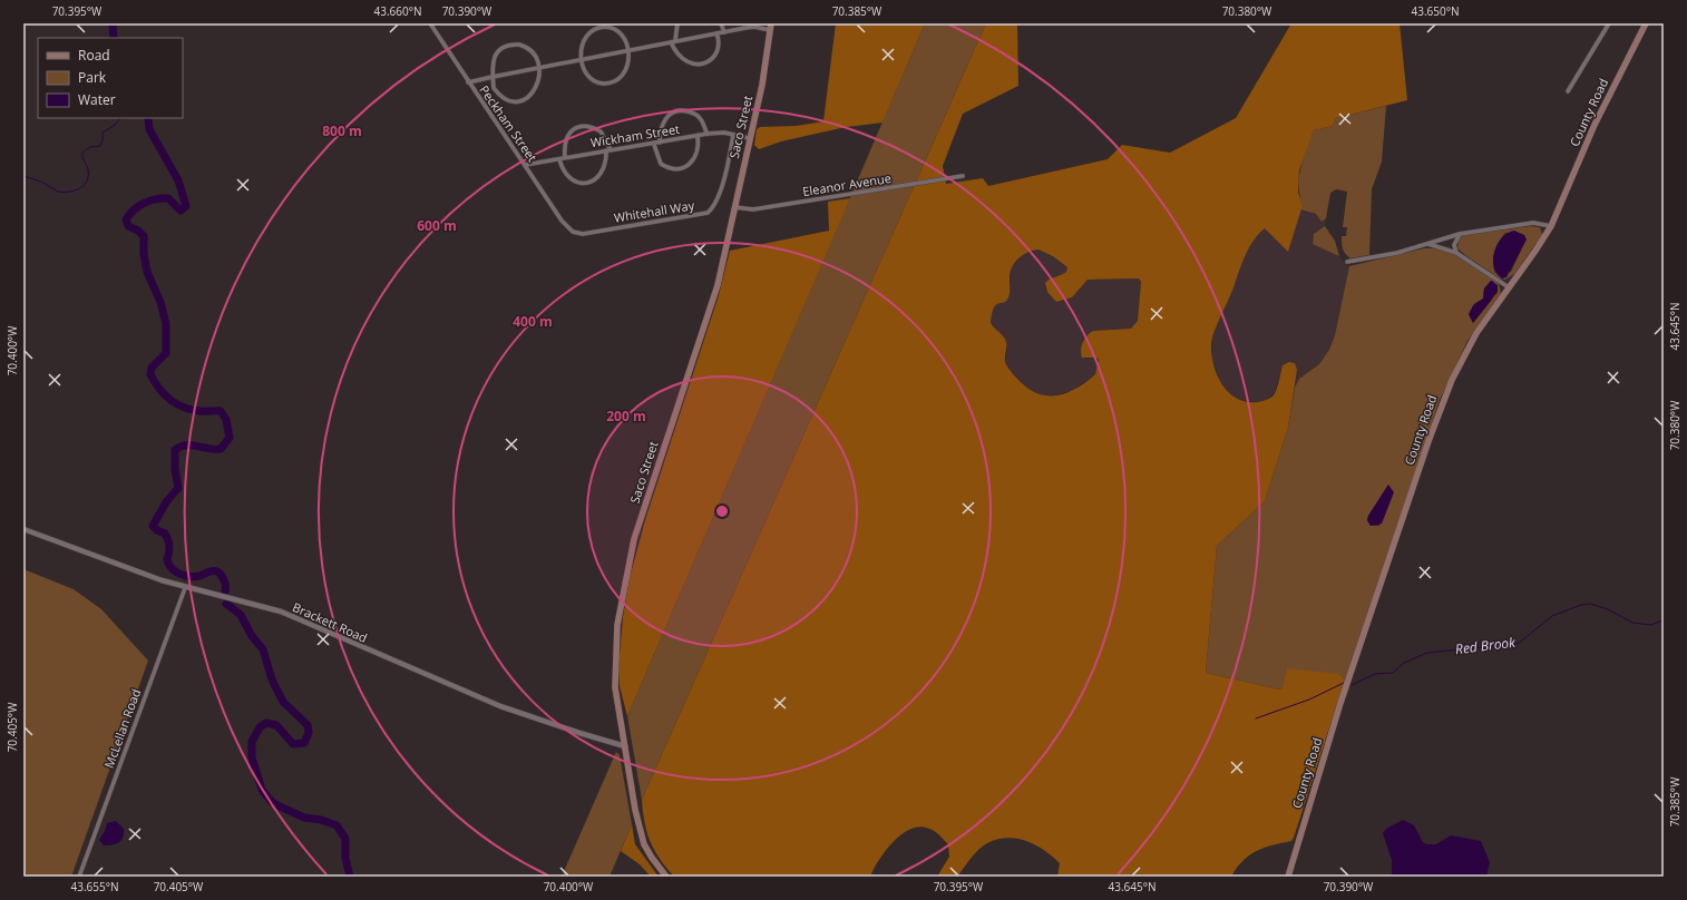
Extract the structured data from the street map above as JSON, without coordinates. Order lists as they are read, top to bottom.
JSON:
{
  "streets": {
    "main road": ["County Road", "Saco Street"],
    "street": [
      "Peckham Street",
      "Wickham Street",
      "Eleanor Avenue",
      "Whitehall Way",
      "Brackett Road",
      "McLellan Road"
    ]
  },
  "crossings": [
    ["Peckham Street", "Wickham Street"],
    ["Peckham Street", "Whitehall Way"],
    ["Saco Street", "Wickham Street"],
    ["Saco Street", "Eleanor Avenue"],
    ["Saco Street", "Brackett Road"],
    ["Wickham Street", "Whitehall Way"],
    ["Brackett Road", "McLellan Road"]
  ],
  "water": ["Red Brook"],
  "legend": ["Road", "Park", "Water"],
  "coordinates": [
    "70.395°W",
    "43.660°N",
    "70.390°W",
    "70.385°W",
    "70.380°W",
    "43.650°N",
    "43.645°N",
    "70.400°W",
    "70.405°W",
    "43.655°N"
  ],
  "rings": [
    "800 m",
    "600 m",
    "400 m",
    "200 m"
  ]
}
